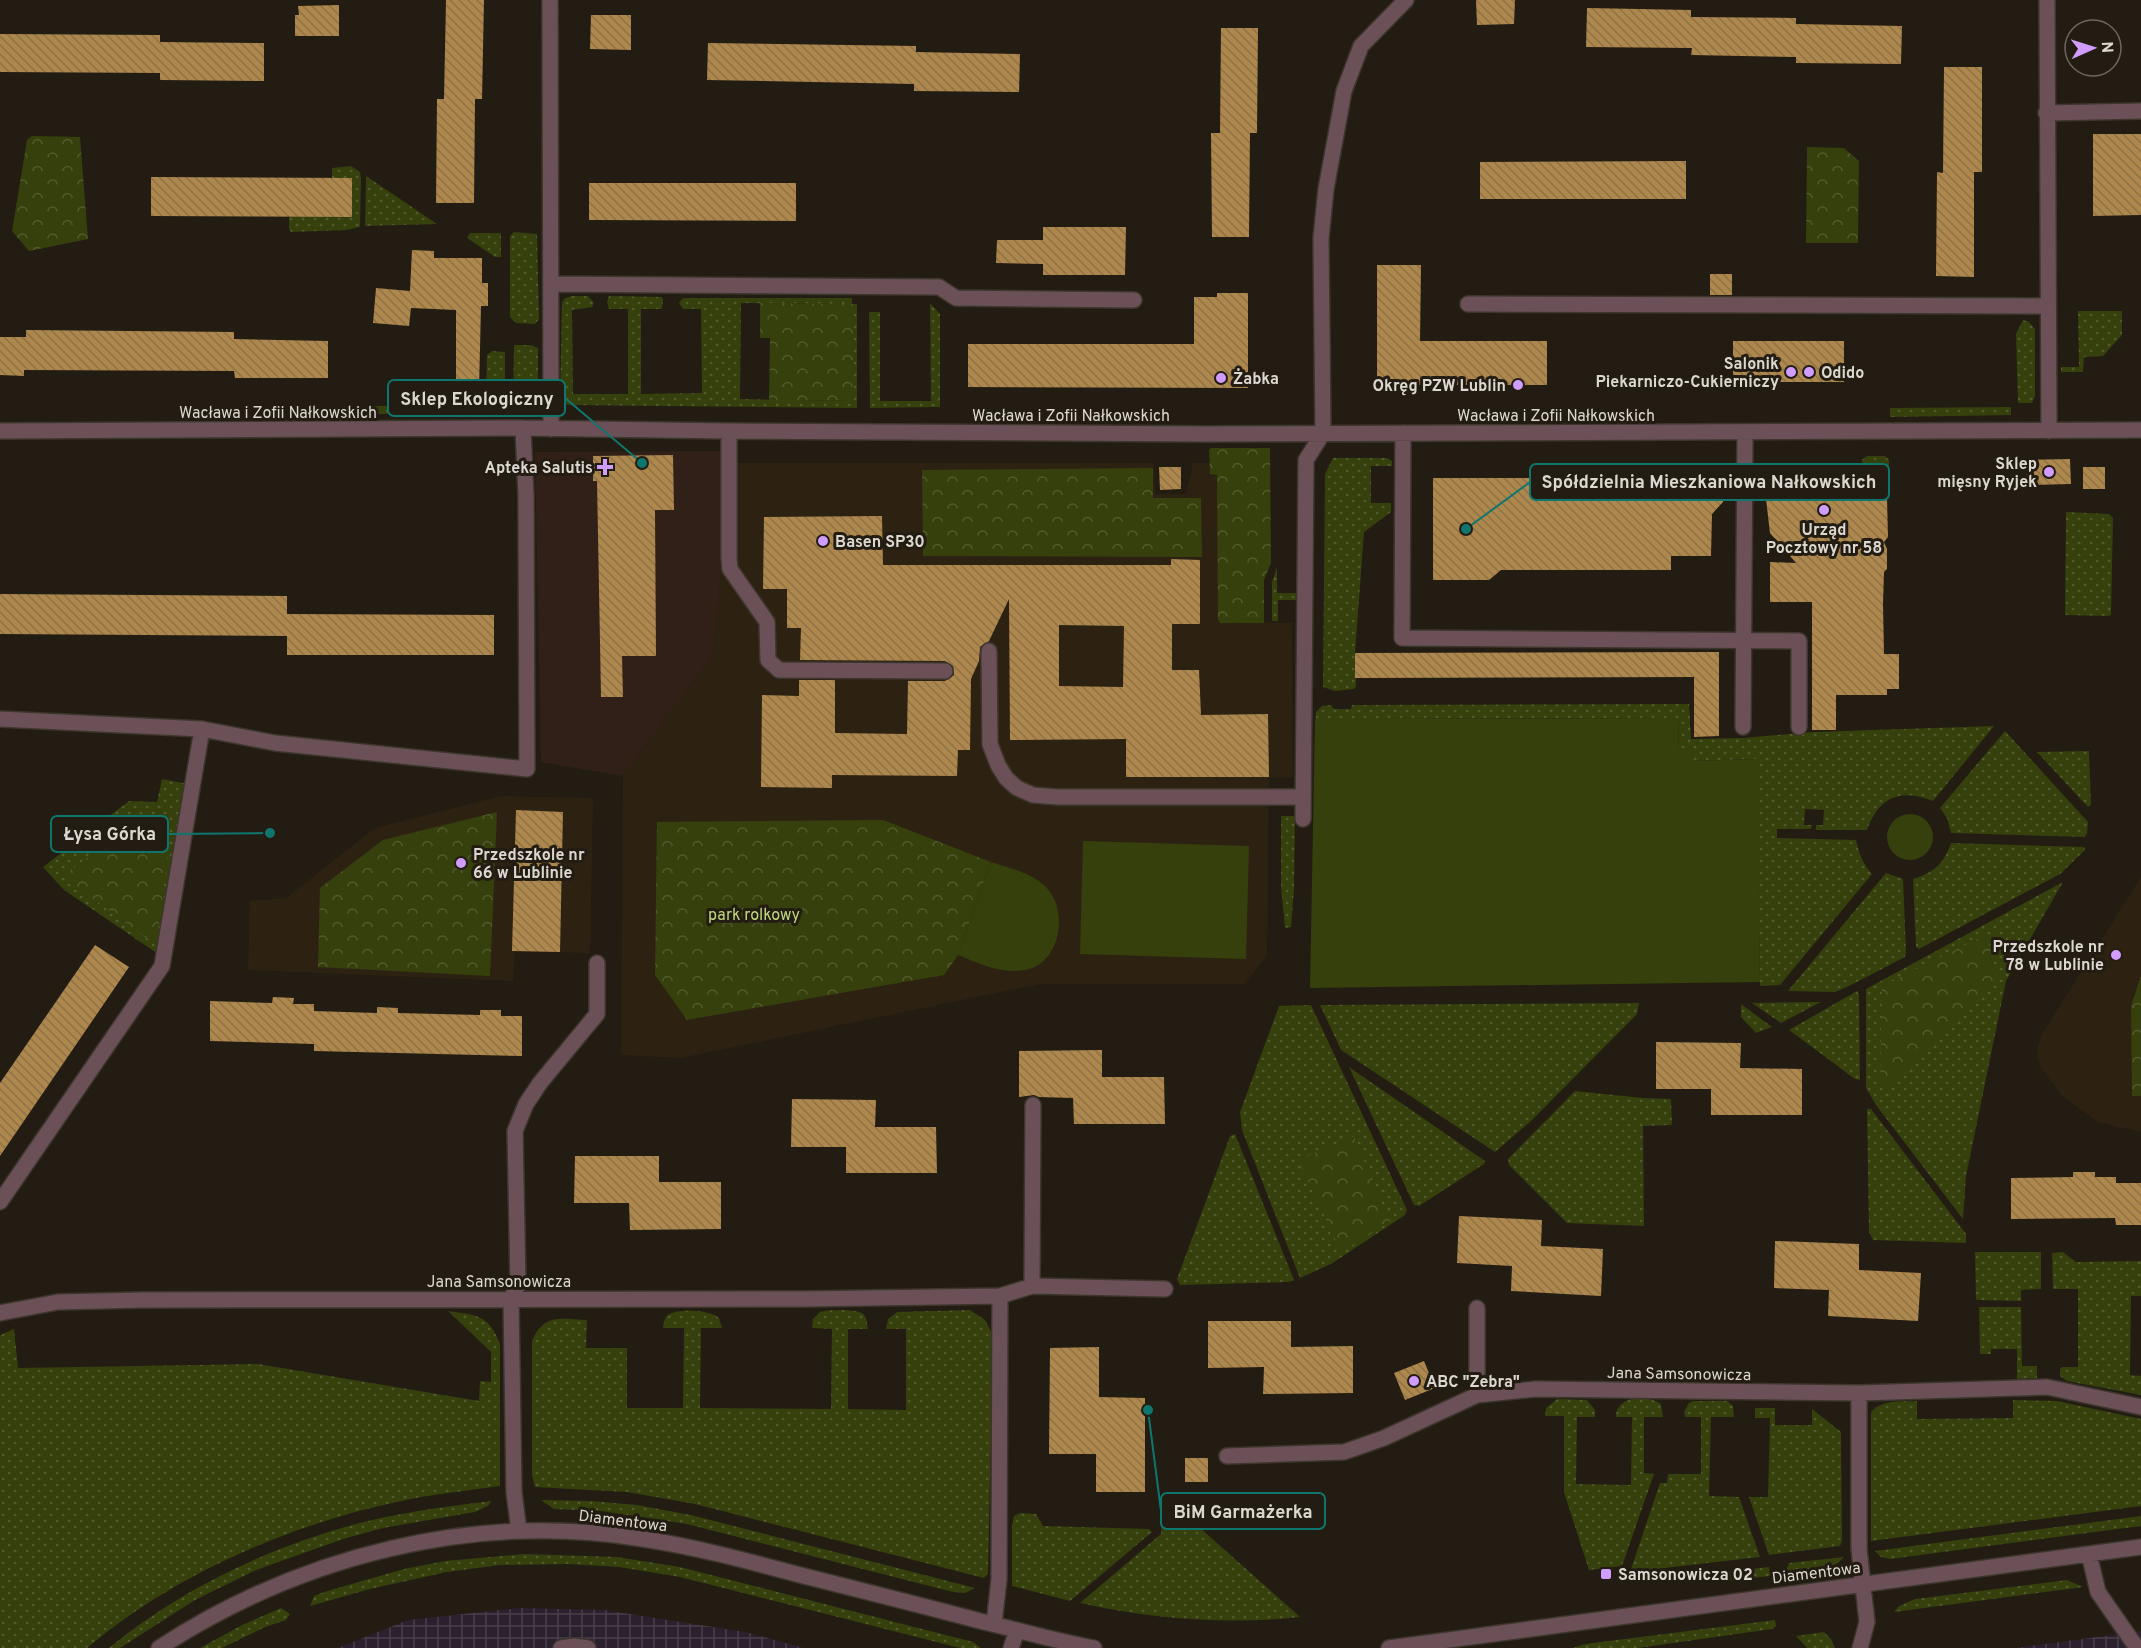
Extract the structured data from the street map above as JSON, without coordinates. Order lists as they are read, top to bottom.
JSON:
{
  "streets": {
    "street": ["Wacława i Zofii Nałkowskich", "Jana Samsonowicza", "Diamentowa"]
  },
  "parks": ["park rolkowy"],
  "places": {
    "other": [
      "Salonik Piekarniczo-Cukierniczy",
      "Odido",
      "Żabka",
      "Okręg PZW Lublin",
      "Sklep Ekologiczny",
      "Sklep mięsny Ryjek",
      "Urząd Pocztowy nr 58",
      "Spółdzielnia Mieszkaniowa Nałkowskich",
      "Basen SP30",
      "Łysa Górka",
      "Przedszkole nr 66 w Lublinie",
      "Przedszkole nr 78 w Lublinie",
      "ABC \"Zebra\"",
      "BiM Garmażerka"
    ],
    "health": ["Apteka Salutis"],
    "transit": ["Samsonowicza 02"]
  },
  "north": "right"
}
